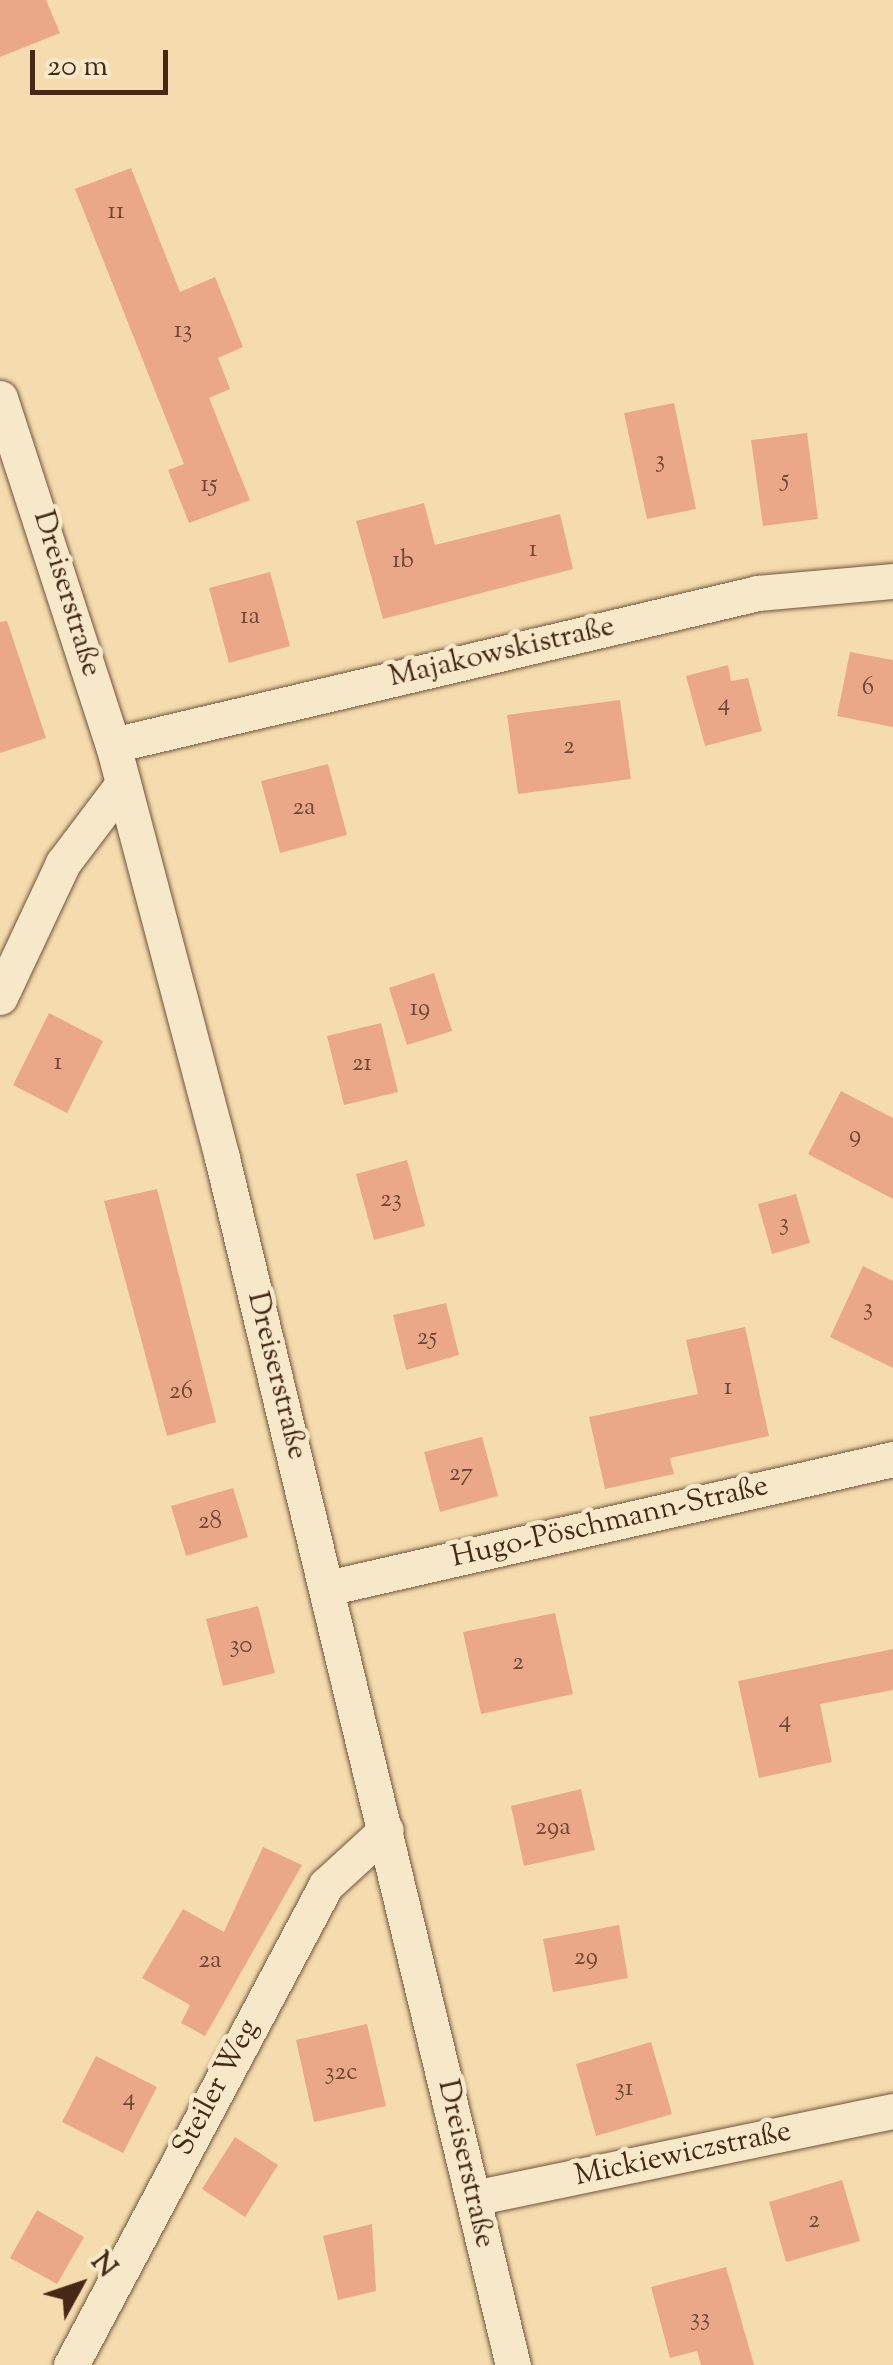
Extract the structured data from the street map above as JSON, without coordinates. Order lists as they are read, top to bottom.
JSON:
{
  "streets": {
    "street": [
      "Dreiserstraße",
      "Majakowskistraße",
      "Hugo-Pöschmann-Straße",
      "Steiler Weg",
      "Mickiewiczstraße"
    ]
  },
  "crossings": [
    ["Dreiserstraße", "Majakowskistraße"],
    ["Dreiserstraße", "Hugo-Pöschmann-Straße"],
    ["Dreiserstraße", "Steiler Weg"],
    ["Dreiserstraße", "Mickiewiczstraße"]
  ],
  "house_numbers": [
    "11",
    "13",
    "3",
    "5",
    "15",
    "1",
    "1b",
    "1a",
    "6",
    "4",
    "2",
    "2a",
    "19",
    "1",
    "21",
    "9",
    "23",
    "3",
    "3",
    "25",
    "1",
    "26",
    "27",
    "28",
    "30",
    "2",
    "4",
    "29a",
    "29",
    "2a",
    "32c",
    "31",
    "4",
    "2",
    "33"
  ],
  "scale_bar": "20 m",
  "north": "top right"
}
